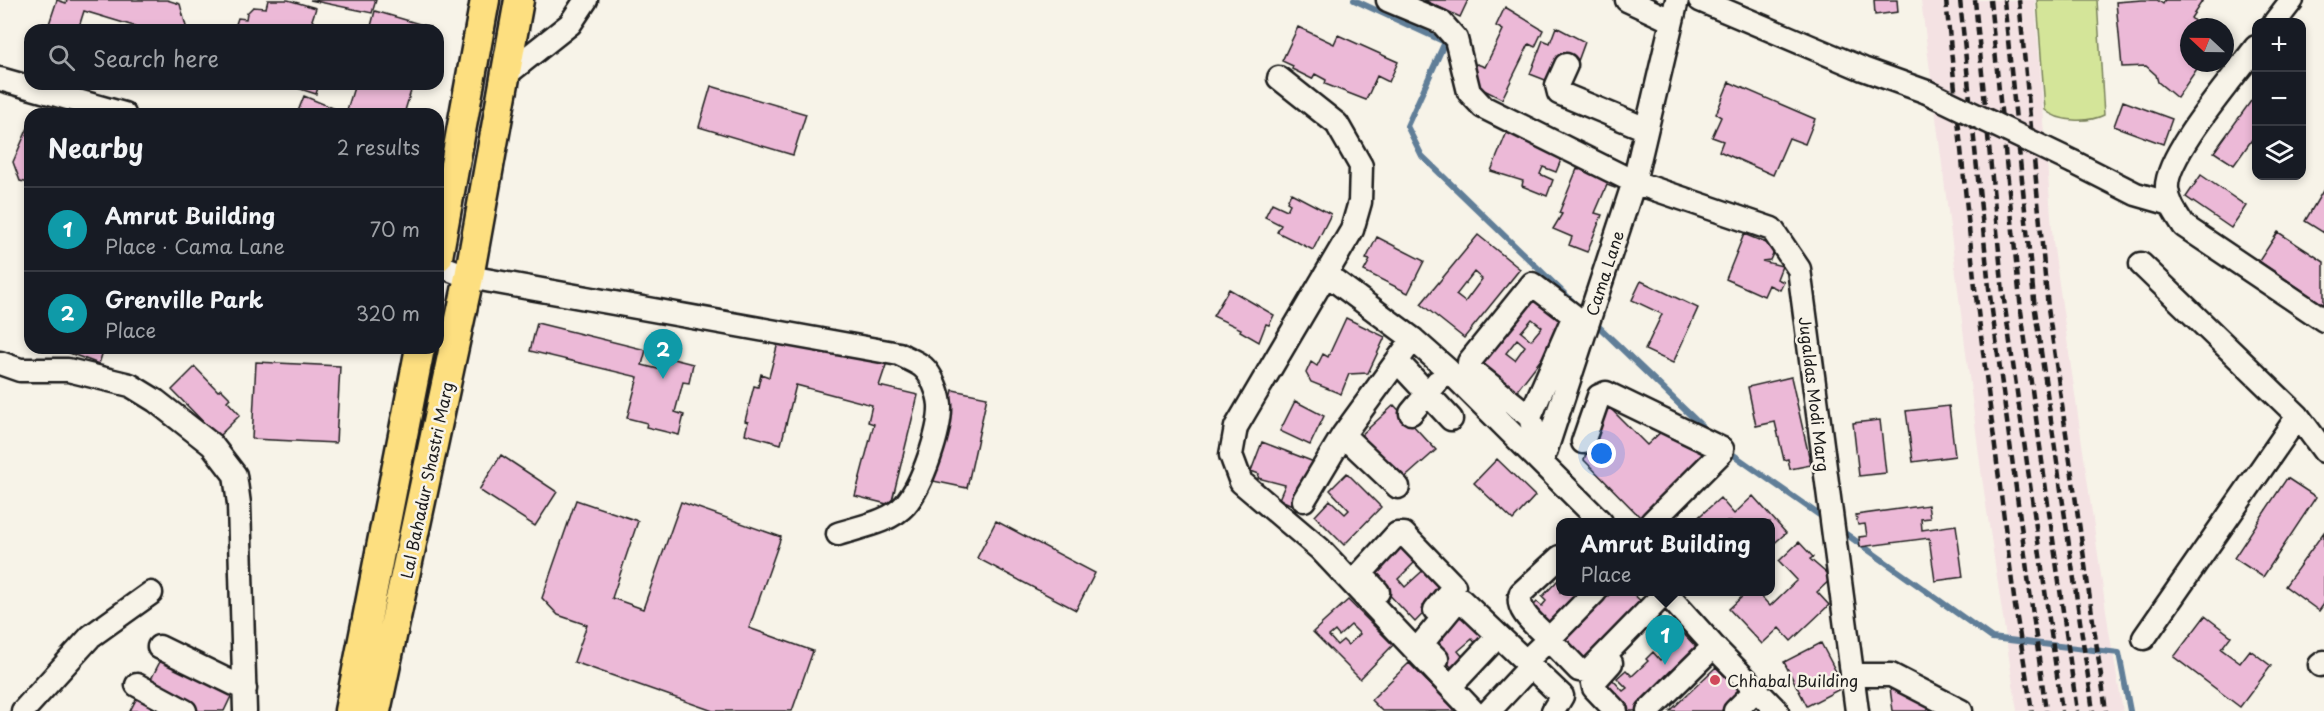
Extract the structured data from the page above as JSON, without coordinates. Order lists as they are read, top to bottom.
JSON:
{
  "streets": {
    "main road": ["Lal Bahadur Shastri Marg"],
    "street": ["Cama Lane", "Jugaldas Modi Marg"]
  },
  "crossings": [
    ["Cama Lane", "Jugaldas Modi Marg"]
  ],
  "places": ["Chhabal Building"],
  "north": "left",
  "page": {
    "map_buttons": ["+", "−"],
    "search": "Search here",
    "heading": ["Nearby", "2 results"],
    "list": [
      {
        "mark": "1",
        "name": "Amrut Building",
        "note": "Place · Cama Lane",
        "value": "70 m"
      },
      {
        "mark": "2",
        "name": "Grenville Park",
        "note": "Place",
        "value": "320 m"
      }
    ],
    "pins": ["2", "1"],
    "popup": ["Amrut Building", "Place"]
  }
}
